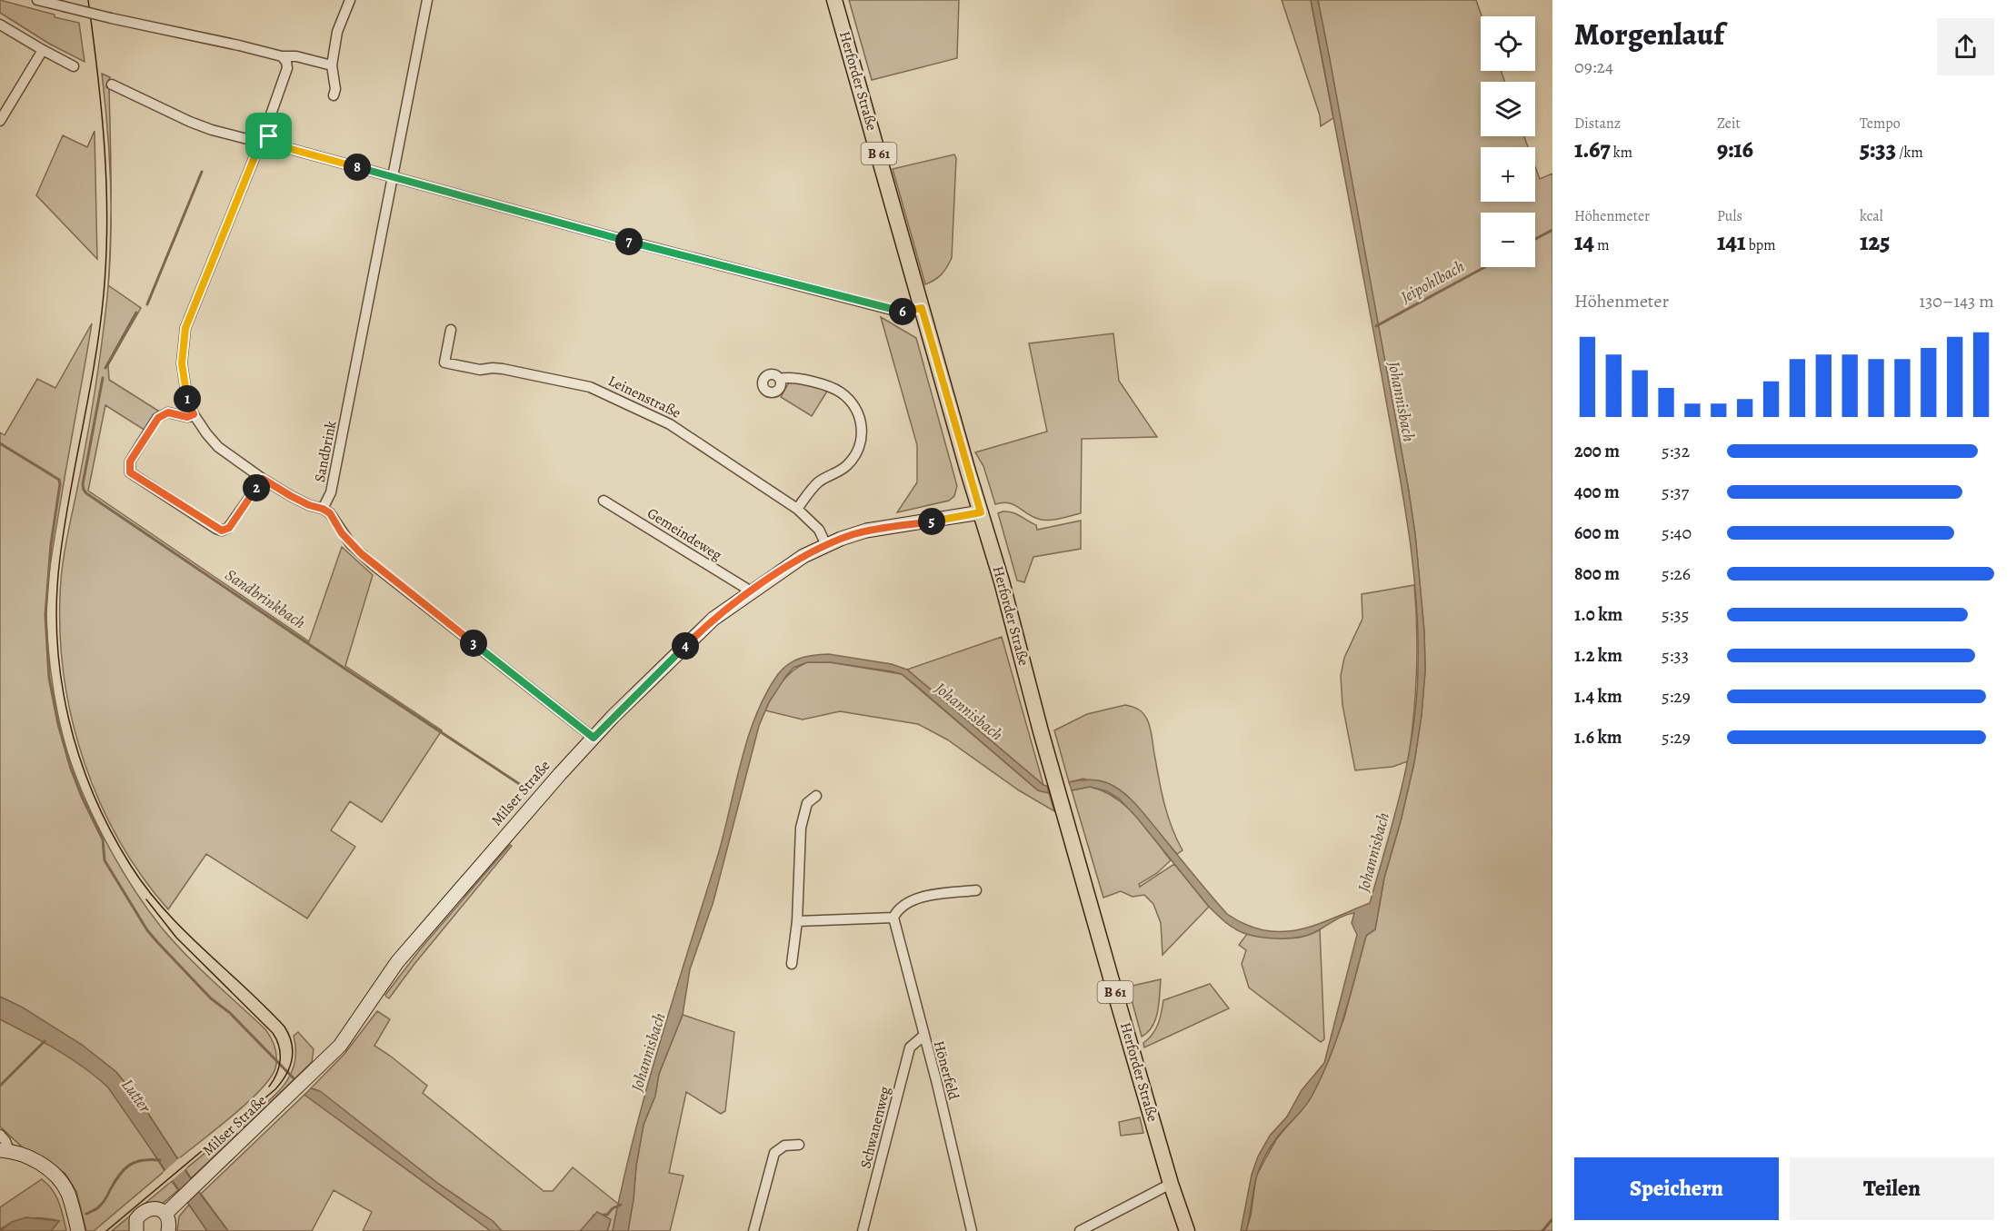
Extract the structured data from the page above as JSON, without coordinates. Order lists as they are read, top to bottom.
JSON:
{
  "streets": {
    "main road": ["Herforder Straße", "B 61", "Milser Straße"],
    "street": [
      "Leinenstraße",
      "Sandbrink",
      "Gemeindeweg",
      "Hönerfeld",
      "Schwanenweg"
    ]
  },
  "crossings": [
    ["Herforder Straße", "Milser Straße"],
    ["Leinenstraße", "Milser Straße"],
    ["Gemeindeweg", "Milser Straße"],
    ["Hönerfeld", "Schwanenweg"]
  ],
  "water": [
    "Jeipohlbach",
    "Johannisbach",
    "Sandbrinkbach",
    "Lutter"
  ],
  "page": {
    "heading": ["Morgenlauf", "09:24"],
    "map_buttons": ["+", "−"],
    "stats": [
      ["Distanz", "1.67 km"],
      ["Zeit", "9:16"],
      ["Tempo", "5:33 /km"],
      ["Höhenmeter", "14 m"],
      ["Puls", "141 bpm"],
      ["kcal", "125"]
    ],
    "pins": [
      "8",
      "7",
      "6",
      "1",
      "2",
      "5",
      "3",
      "4"
    ],
    "chart": ["Höhenmeter", "130–143 m"],
    "list": [
      {
        "name": "200 m",
        "note": "5:32"
      },
      {
        "name": "400 m",
        "note": "5:37"
      },
      {
        "name": "600 m",
        "note": "5:40"
      },
      {
        "name": "800 m",
        "note": "5:26"
      },
      {
        "name": "1.0 km",
        "note": "5:35"
      },
      {
        "name": "1.2 km",
        "note": "5:33"
      },
      {
        "name": "1.4 km",
        "note": "5:29"
      },
      {
        "name": "1.6 km",
        "note": "5:29"
      }
    ],
    "buttons": ["Speichern", "Teilen"]
  }
}
